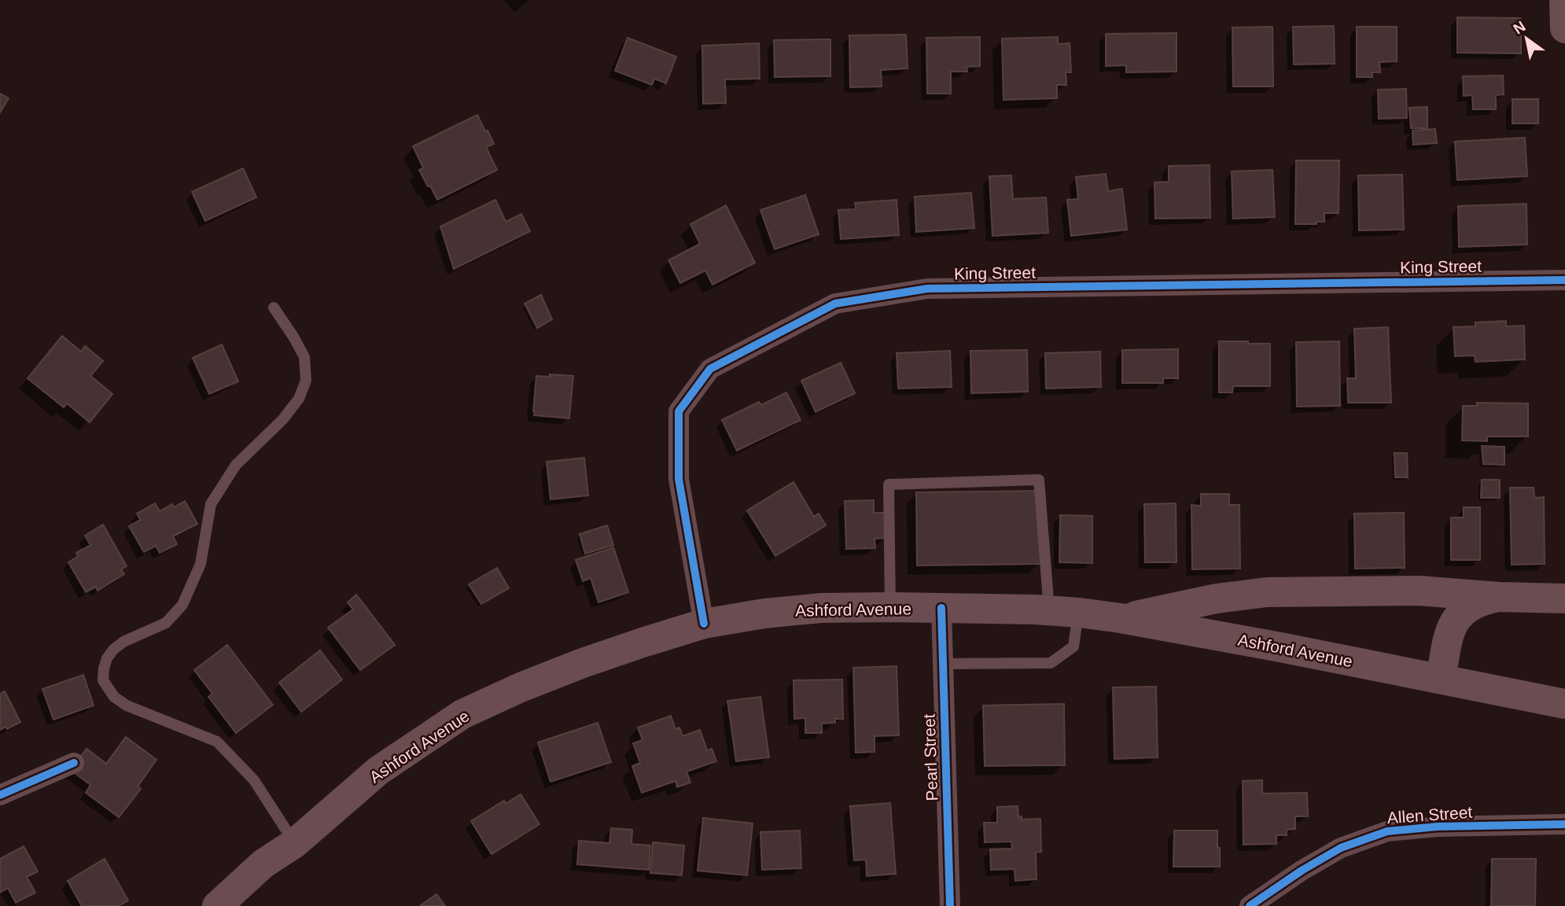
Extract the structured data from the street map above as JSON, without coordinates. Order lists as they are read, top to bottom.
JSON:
{
  "streets": {
    "main road": ["Ashford Avenue"],
    "street": ["King Street", "Pearl Street", "Allen Street"]
  },
  "crossings": [
    ["King Street", "Ashford Avenue"],
    ["Ashford Avenue", "Pearl Street"]
  ],
  "north": "top left"
}
